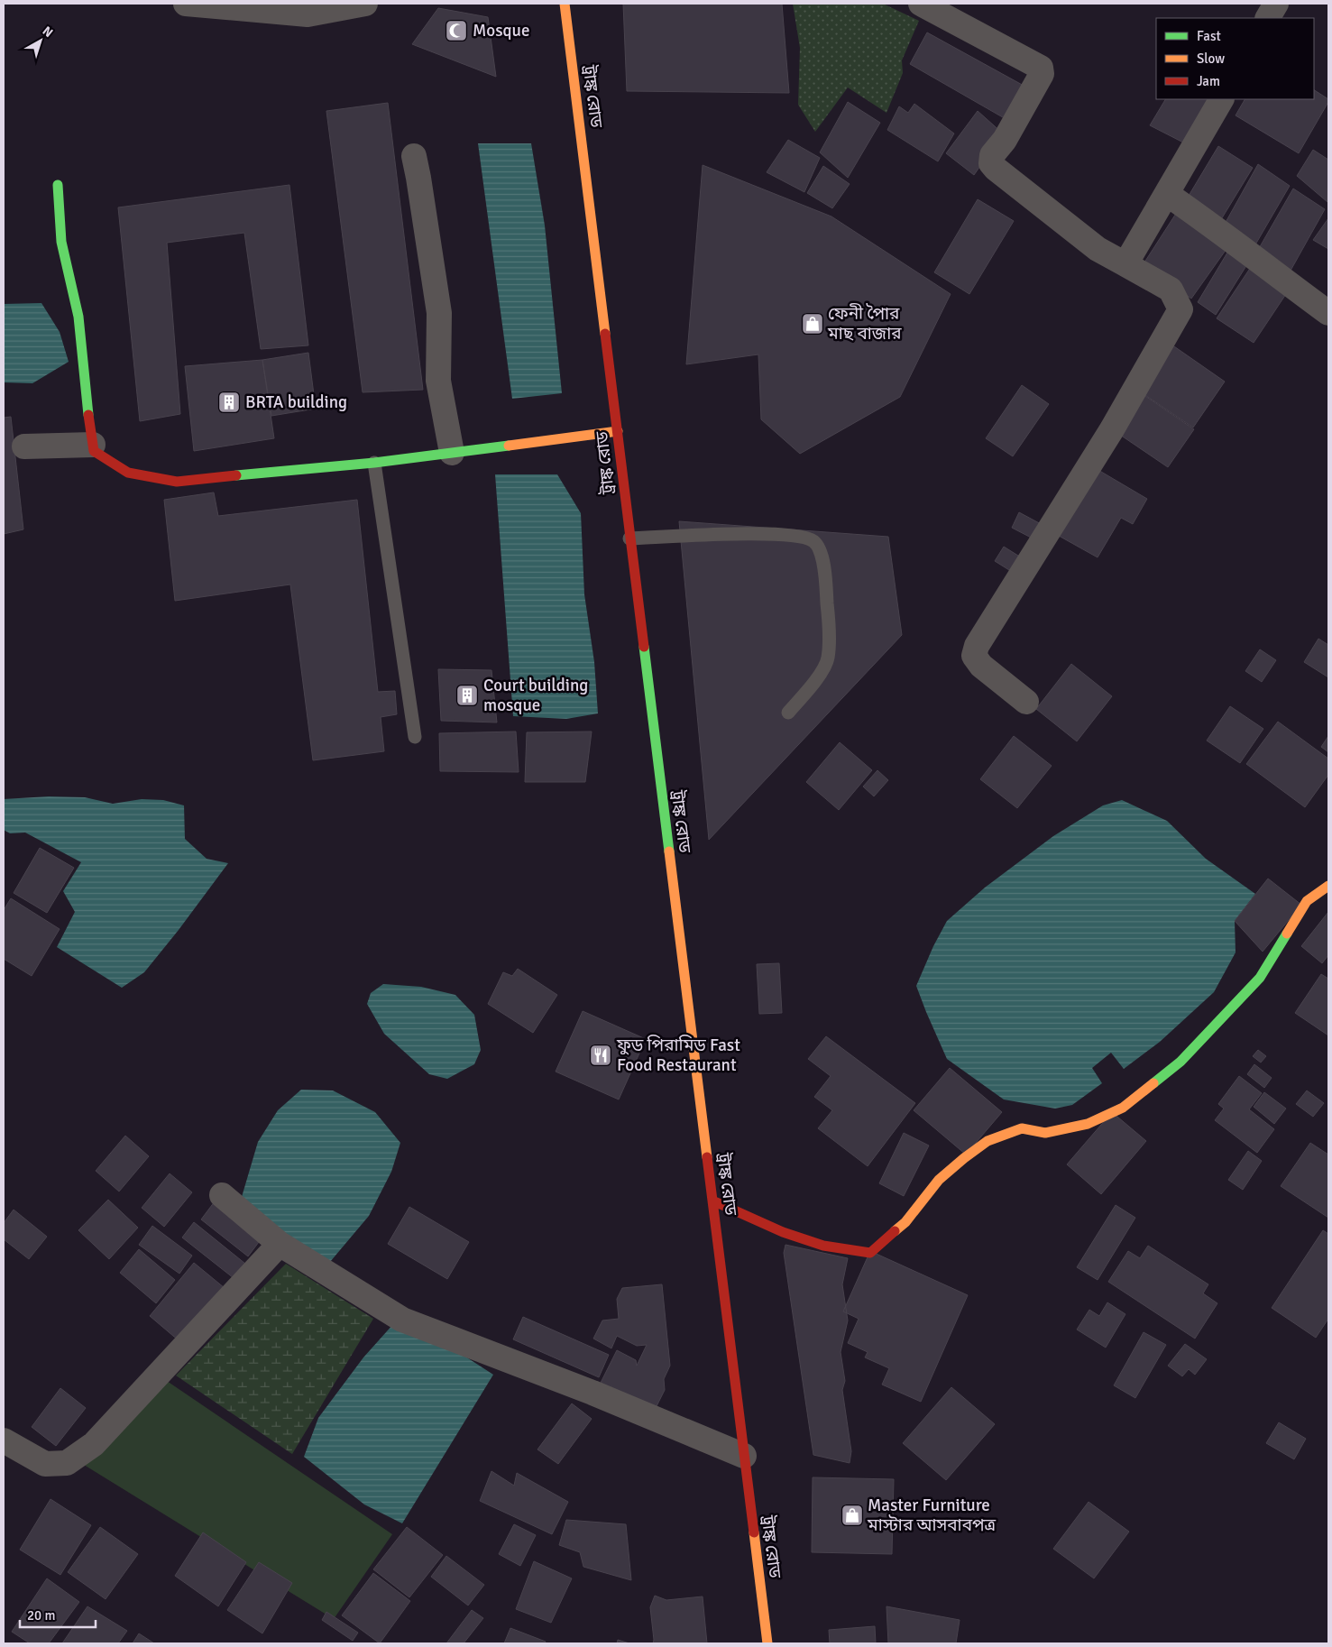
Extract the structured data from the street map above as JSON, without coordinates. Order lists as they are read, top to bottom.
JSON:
{
  "streets": {
    "main road": ["ট্রাঙ্ক রোড"]
  },
  "places": {
    "mosque": ["Mosque"],
    "shop": ["ফেনী পৈার মাছ বাজার", "Master Furniture মাস্টার আসবাবপত্র"],
    "building": ["BRTA building", "Court building mosque"],
    "restaurant": ["ফুড পিরামিড Fast Food Restaurant"]
  },
  "legend": ["Fast", "Slow", "Jam"],
  "scale_bar": "20 m",
  "north": "top right"
}
